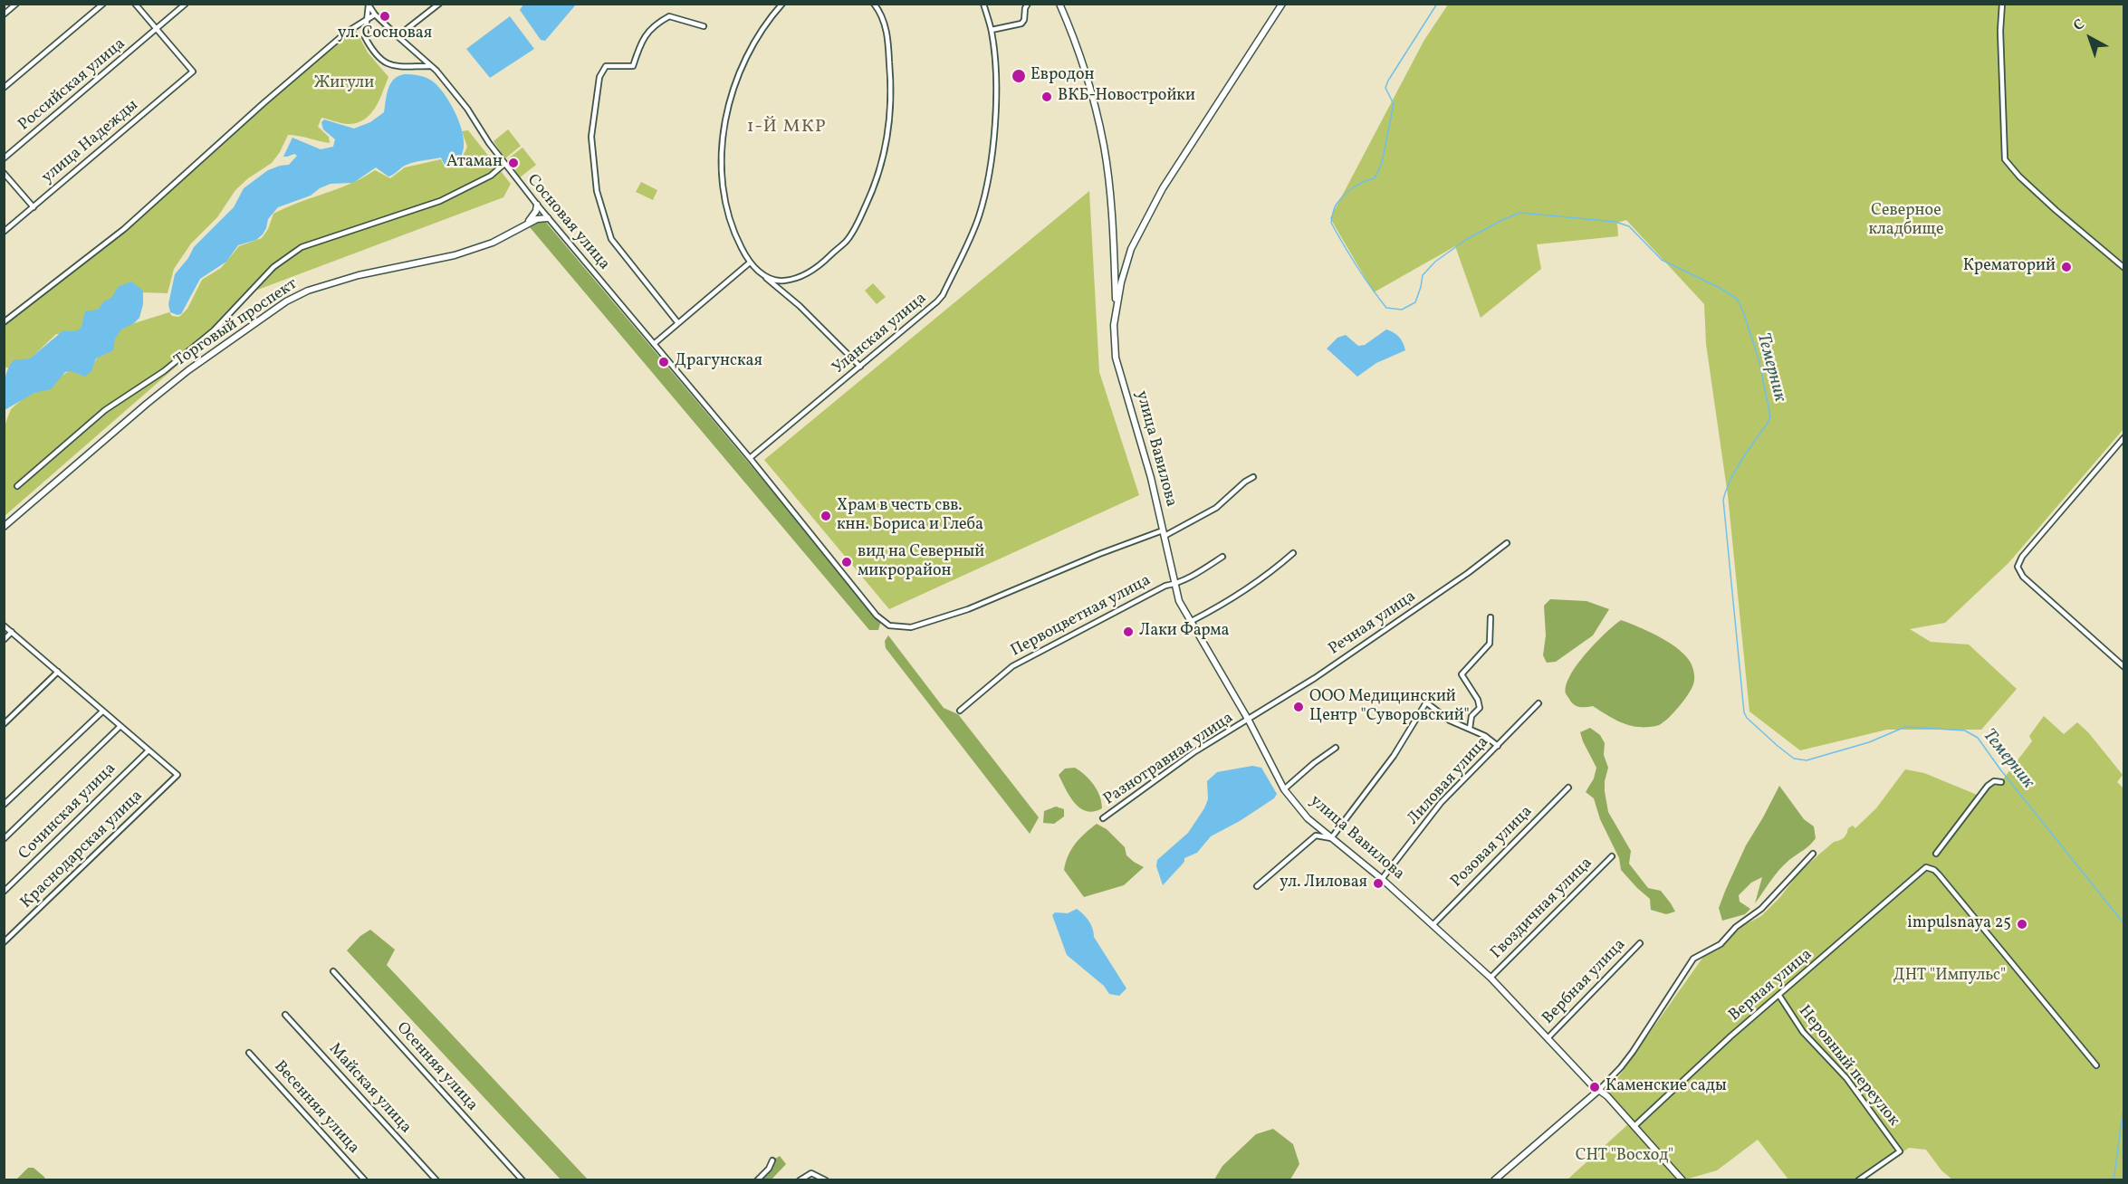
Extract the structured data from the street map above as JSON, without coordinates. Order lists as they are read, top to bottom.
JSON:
{
  "streets": {
    "street": [
      "Российская улица",
      "улица Надежды",
      "Сосновая улица",
      "Торговый проспект",
      "Уланская улица",
      "улица Вавилова",
      "Первоцветная улица",
      "Речная улица",
      "Разнотравная улица",
      "Лиловая улица",
      "Сочинская улица",
      "Розовая улица",
      "Краснодарская улица",
      "Гвоздичная улица",
      "Вербная улица",
      "Верная улица",
      "Неровный переулок",
      "Осенняя улица",
      "Майская улица",
      "Весенняя улица"
    ]
  },
  "crossings": [
    ["Российская улица", "улица Надежды"],
    ["Сосновая улица", "Торговый проспект"],
    ["Сосновая улица", "Уланская улица"],
    ["Сосновая улица", "улица Вавилова"],
    ["улица Вавилова", "Первоцветная улица"],
    ["улица Вавилова", "Речная улица"],
    ["улица Вавилова", "Разнотравная улица"],
    ["улица Вавилова", "Лиловая улица"],
    ["улица Вавилова", "Розовая улица"],
    ["улица Вавилова", "Гвоздичная улица"],
    ["улица Вавилова", "Вербная улица"],
    ["улица Вавилова", "Верная улица"],
    ["Речная улица", "Разнотравная улица"],
    ["Сочинская улица", "Краснодарская улица"],
    ["Верная улица", "Неровный переулок"]
  ],
  "districts": ["1-Й МКР"],
  "water": ["Темерник"],
  "parks": [
    "Жигули",
    "Северное кладбище",
    "ДНТ \"Импульс\"",
    "СНТ \"Восход\""
  ],
  "places": [
    "ул. Сосновая",
    "Евродон",
    "ВКБ-Новостройки",
    "Атаман",
    "Крематорий",
    "Драгунская",
    "Храм в честь свв. кнн. Бориса и Глеба",
    "вид на Северный микрорайон",
    "Лаки Фарма",
    "ООО Медицинский Центр \"Суворовский\"",
    "ул. Лиловая",
    "impulsnaya 25",
    "Каменские сады"
  ],
  "north": "top left"
}
